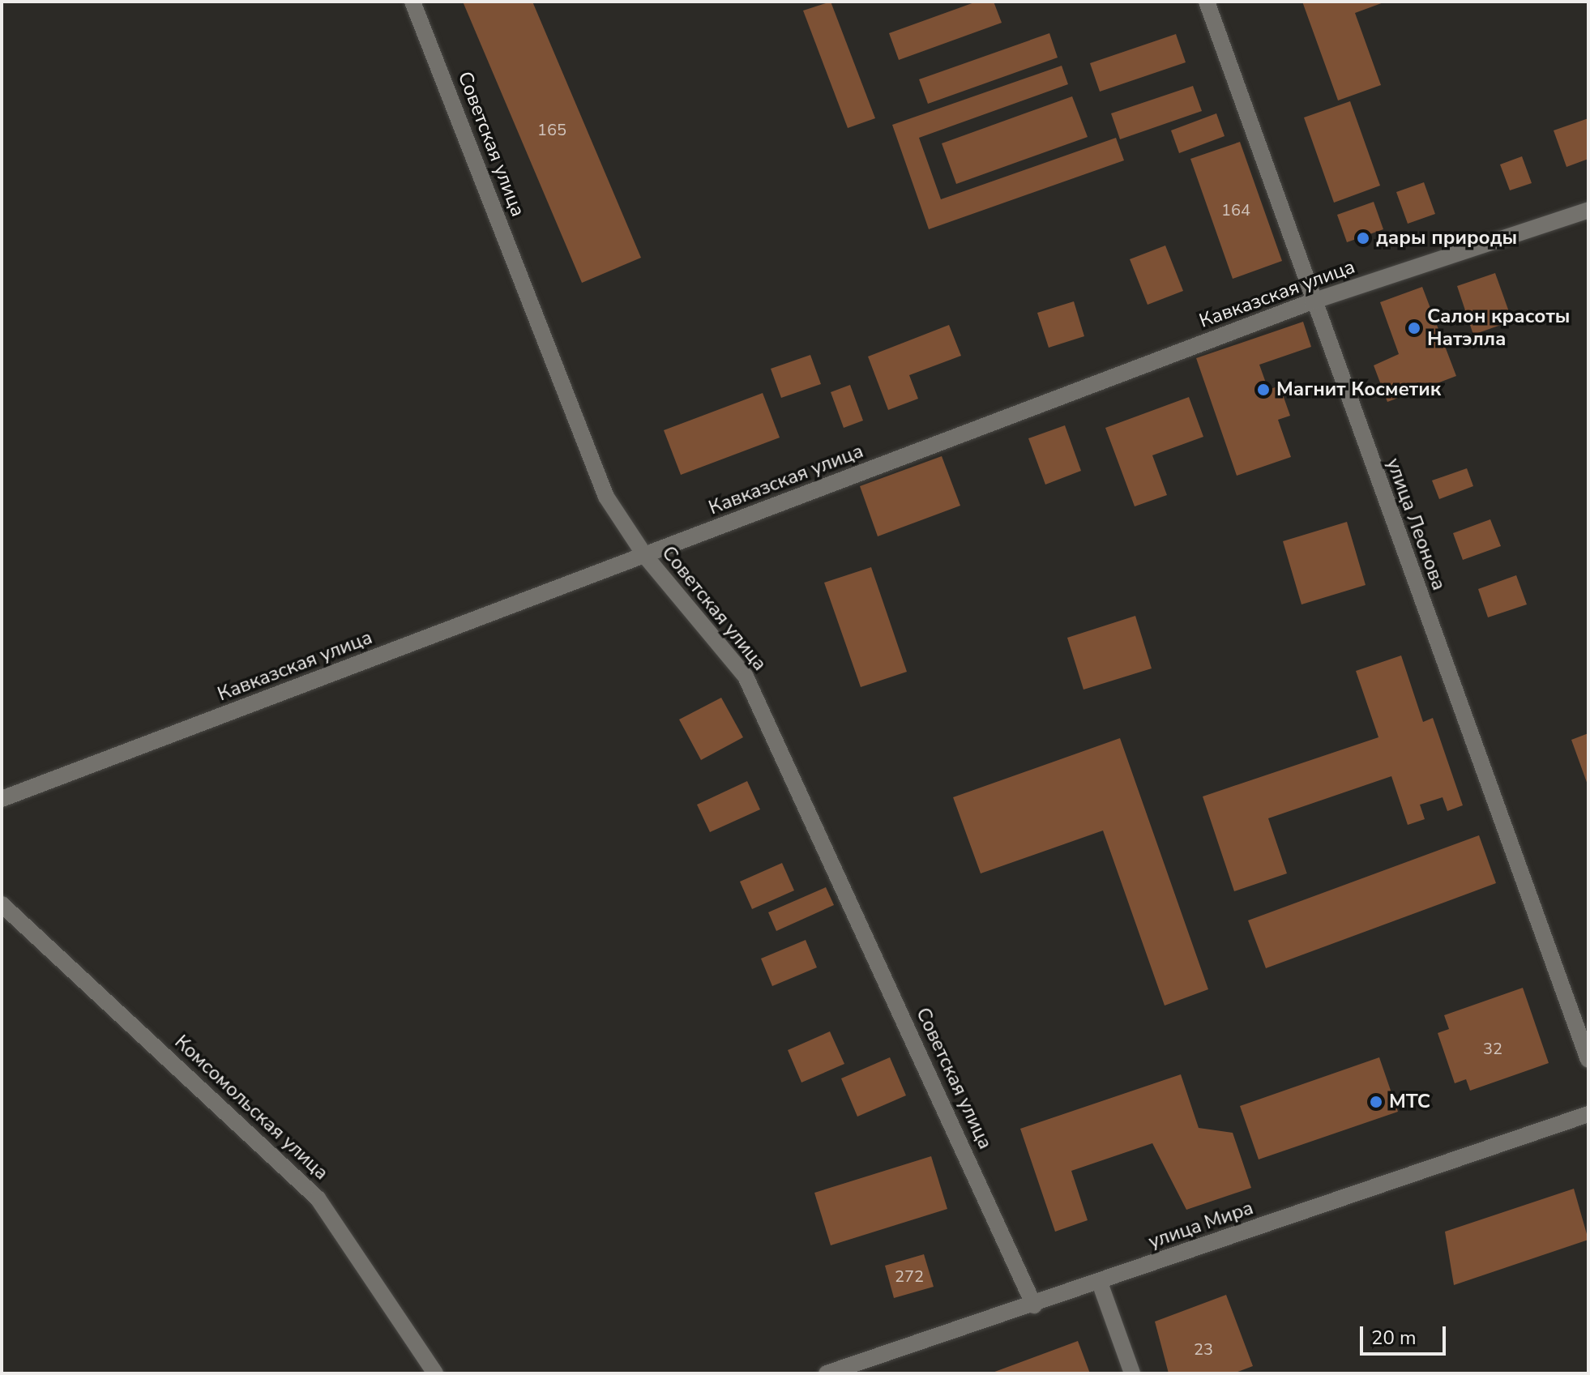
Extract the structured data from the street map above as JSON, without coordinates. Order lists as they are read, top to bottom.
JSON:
{
  "streets": {
    "street": [
      "Советская улица",
      "Кавказская улица",
      "улица Леонова",
      "Комсомольская улица",
      "улица Мира"
    ]
  },
  "crossings": [
    ["Советская улица", "Кавказская улица"],
    ["Советская улица", "улица Мира"],
    ["Кавказская улица", "улица Леонова"]
  ],
  "places": [
    "дары природы",
    "Салон красоты Натэлла",
    "Магнит Косметик",
    "МТС"
  ],
  "house_numbers": [
    "165",
    "164",
    "32",
    "272",
    "23"
  ],
  "scale_bar": "20 m"
}
